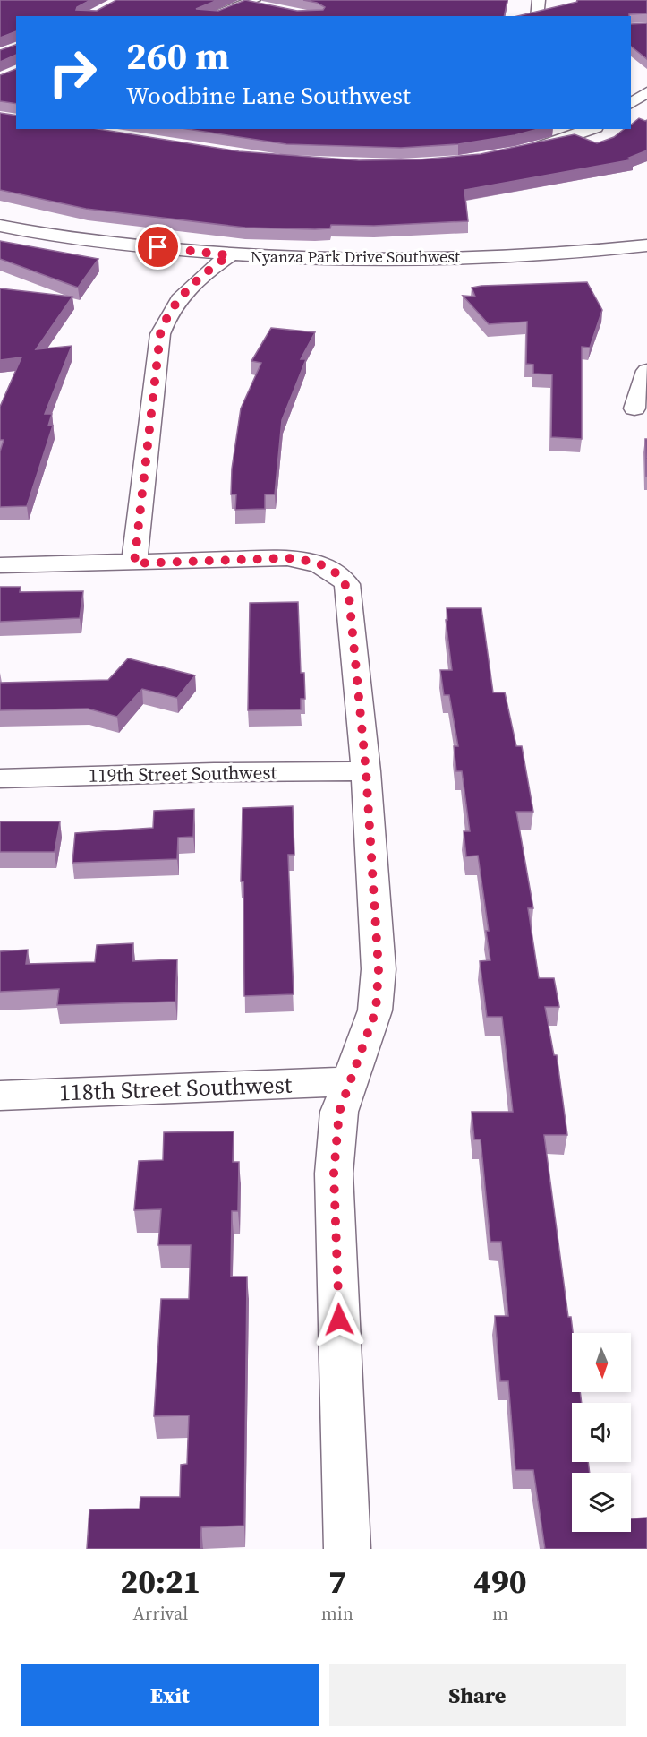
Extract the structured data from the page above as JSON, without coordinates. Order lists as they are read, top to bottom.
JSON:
{
  "streets": {
    "street": ["Nyanza Park Drive Southwest", "119th Street Southwest", "118th Street Southwest"]
  },
  "north": "bottom",
  "page": {
    "turn": ["260 m", "Woodbine Lane Southwest"],
    "eta": [
      "20:21",
      "Arrival",
      "7",
      "min",
      "490",
      "m"
    ],
    "buttons": ["Exit", "Share"]
  }
}
